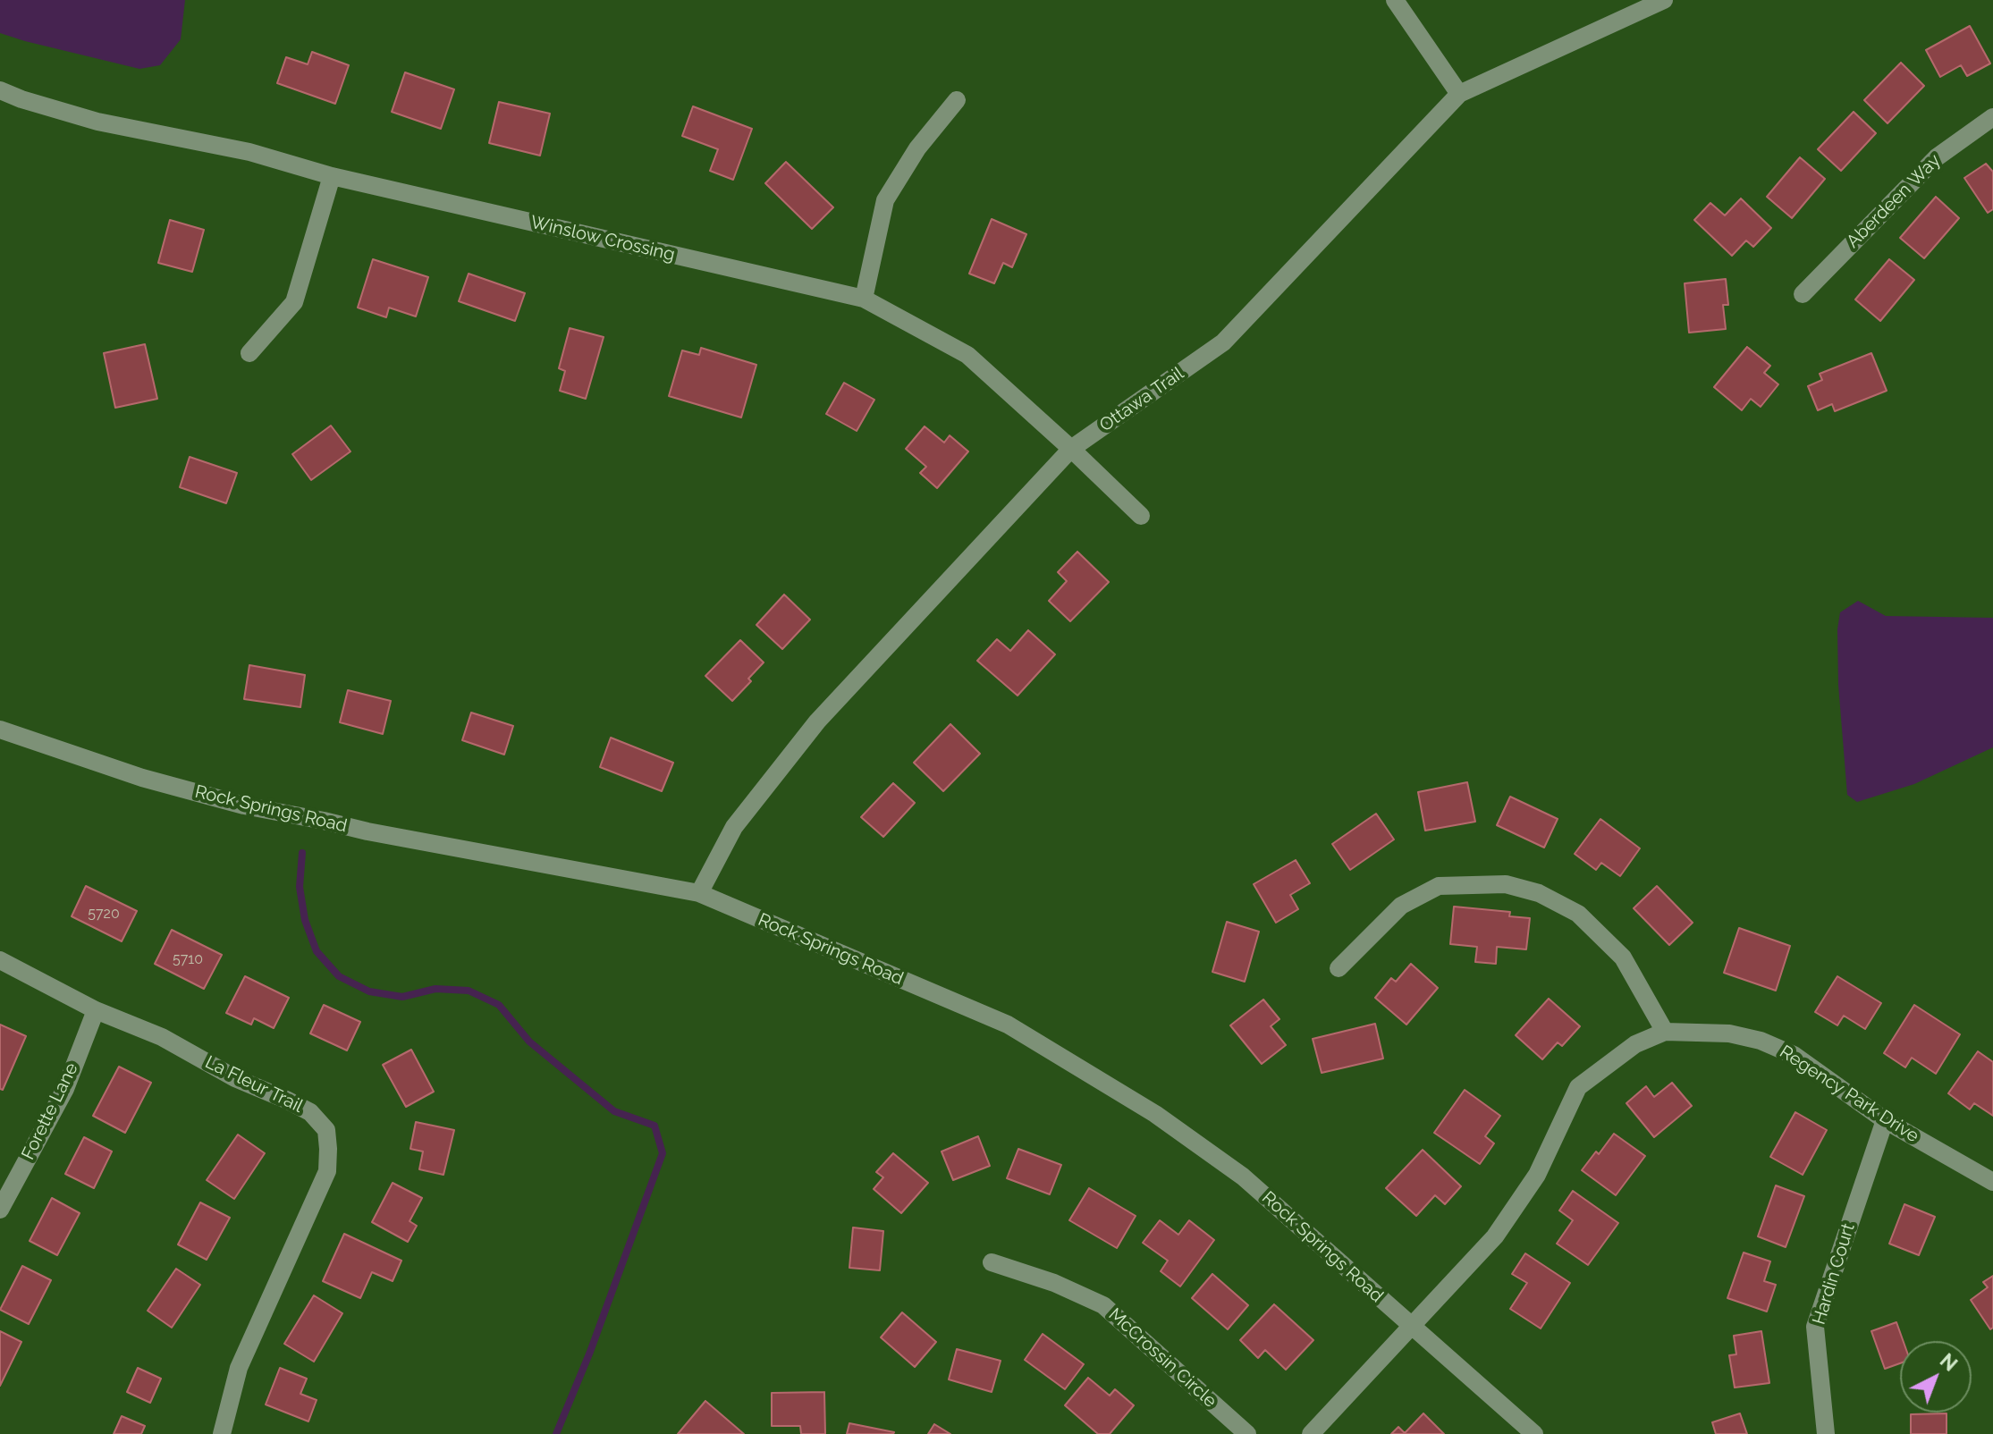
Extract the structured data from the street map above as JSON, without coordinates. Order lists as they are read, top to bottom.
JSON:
{
  "streets": {
    "street": [
      "Aberdeen Way",
      "Winslow Crossing",
      "Ottawa Trail",
      "Rock Springs Road",
      "La Fleur Trail",
      "Regency Park Drive",
      "Forette Lane",
      "Hardin Court",
      "McCrossin Circle"
    ]
  },
  "crossings": [
    ["Winslow Crossing", "Ottawa Trail"],
    ["Ottawa Trail", "Rock Springs Road"],
    ["Rock Springs Road", "Regency Park Drive"],
    ["La Fleur Trail", "Forette Lane"],
    ["Regency Park Drive", "Hardin Court"]
  ],
  "house_numbers": ["5720", "5710"],
  "north": "top right"
}
